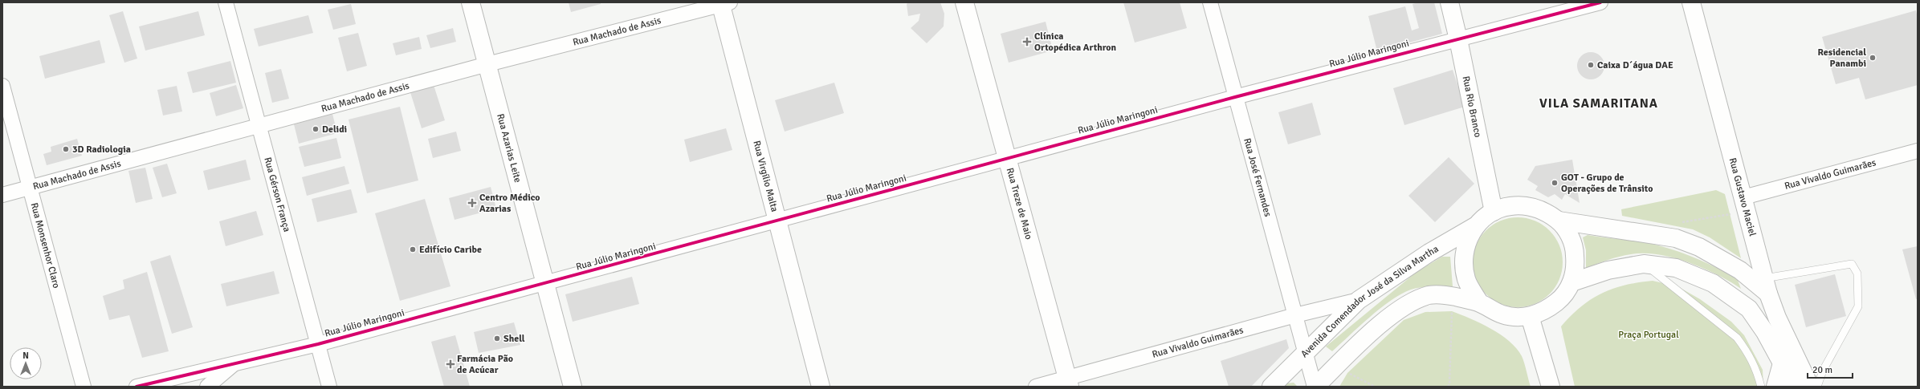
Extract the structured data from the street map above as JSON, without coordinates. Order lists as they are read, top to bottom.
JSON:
{
  "streets": {
    "main road": [
      "Rua Rio Branco",
      "Rua Azarias Leite",
      "Rua Virgílio Malta",
      "Rua Gustavo Maciel",
      "Rua Treze de Maio",
      "Avenida Comendador José da Silva Martha"
    ],
    "street": [
      "Rua Machado de Assis",
      "Rua Júlio Maringoni",
      "Rua Vivaldo Guimarães",
      "Rua José Fernandes",
      "Rua Gérson França",
      "Rua Monsenhor Claro"
    ]
  },
  "crossings": [
    ["Rua Machado de Assis", "Rua Azarias Leite"],
    ["Rua Machado de Assis", "Rua Virgílio Malta"],
    ["Rua Machado de Assis", "Rua Gérson França"],
    ["Rua Machado de Assis", "Rua Monsenhor Claro"],
    ["Rua Júlio Maringoni", "Rua Rio Branco"],
    ["Rua Júlio Maringoni", "Rua Azarias Leite"],
    ["Rua Júlio Maringoni", "Rua Virgílio Malta"],
    ["Rua Júlio Maringoni", "Rua José Fernandes"],
    ["Rua Júlio Maringoni", "Rua Gérson França"],
    ["Rua Júlio Maringoni", "Rua Treze de Maio"],
    ["Rua Rio Branco", "Avenida Comendador José da Silva Martha"],
    ["Rua Vivaldo Guimarães", "Rua José Fernandes"],
    ["Rua Vivaldo Guimarães", "Rua Gustavo Maciel"],
    ["Rua Vivaldo Guimarães", "Rua Treze de Maio"],
    ["Rua Vivaldo Guimarães", "Avenida Comendador José da Silva Martha"],
    ["Rua José Fernandes", "Avenida Comendador José da Silva Martha"]
  ],
  "districts": ["VILA SAMARITANA"],
  "parks": ["Praça Portugal"],
  "places": {
    "health": ["Clínica Ortopédica Arthron", "Centro Médico Azarias", "Farmácia Pão de Acúcar"],
    "other": [
      "Residencial Panambi",
      "Caixa D´água DAE",
      "Delidi",
      "3D Radiologia",
      "GOT - Grupo de Operações de Trânsito",
      "Edifício Caribe",
      "Shell"
    ]
  },
  "scale_bar": "20 m",
  "north": "top"
}
